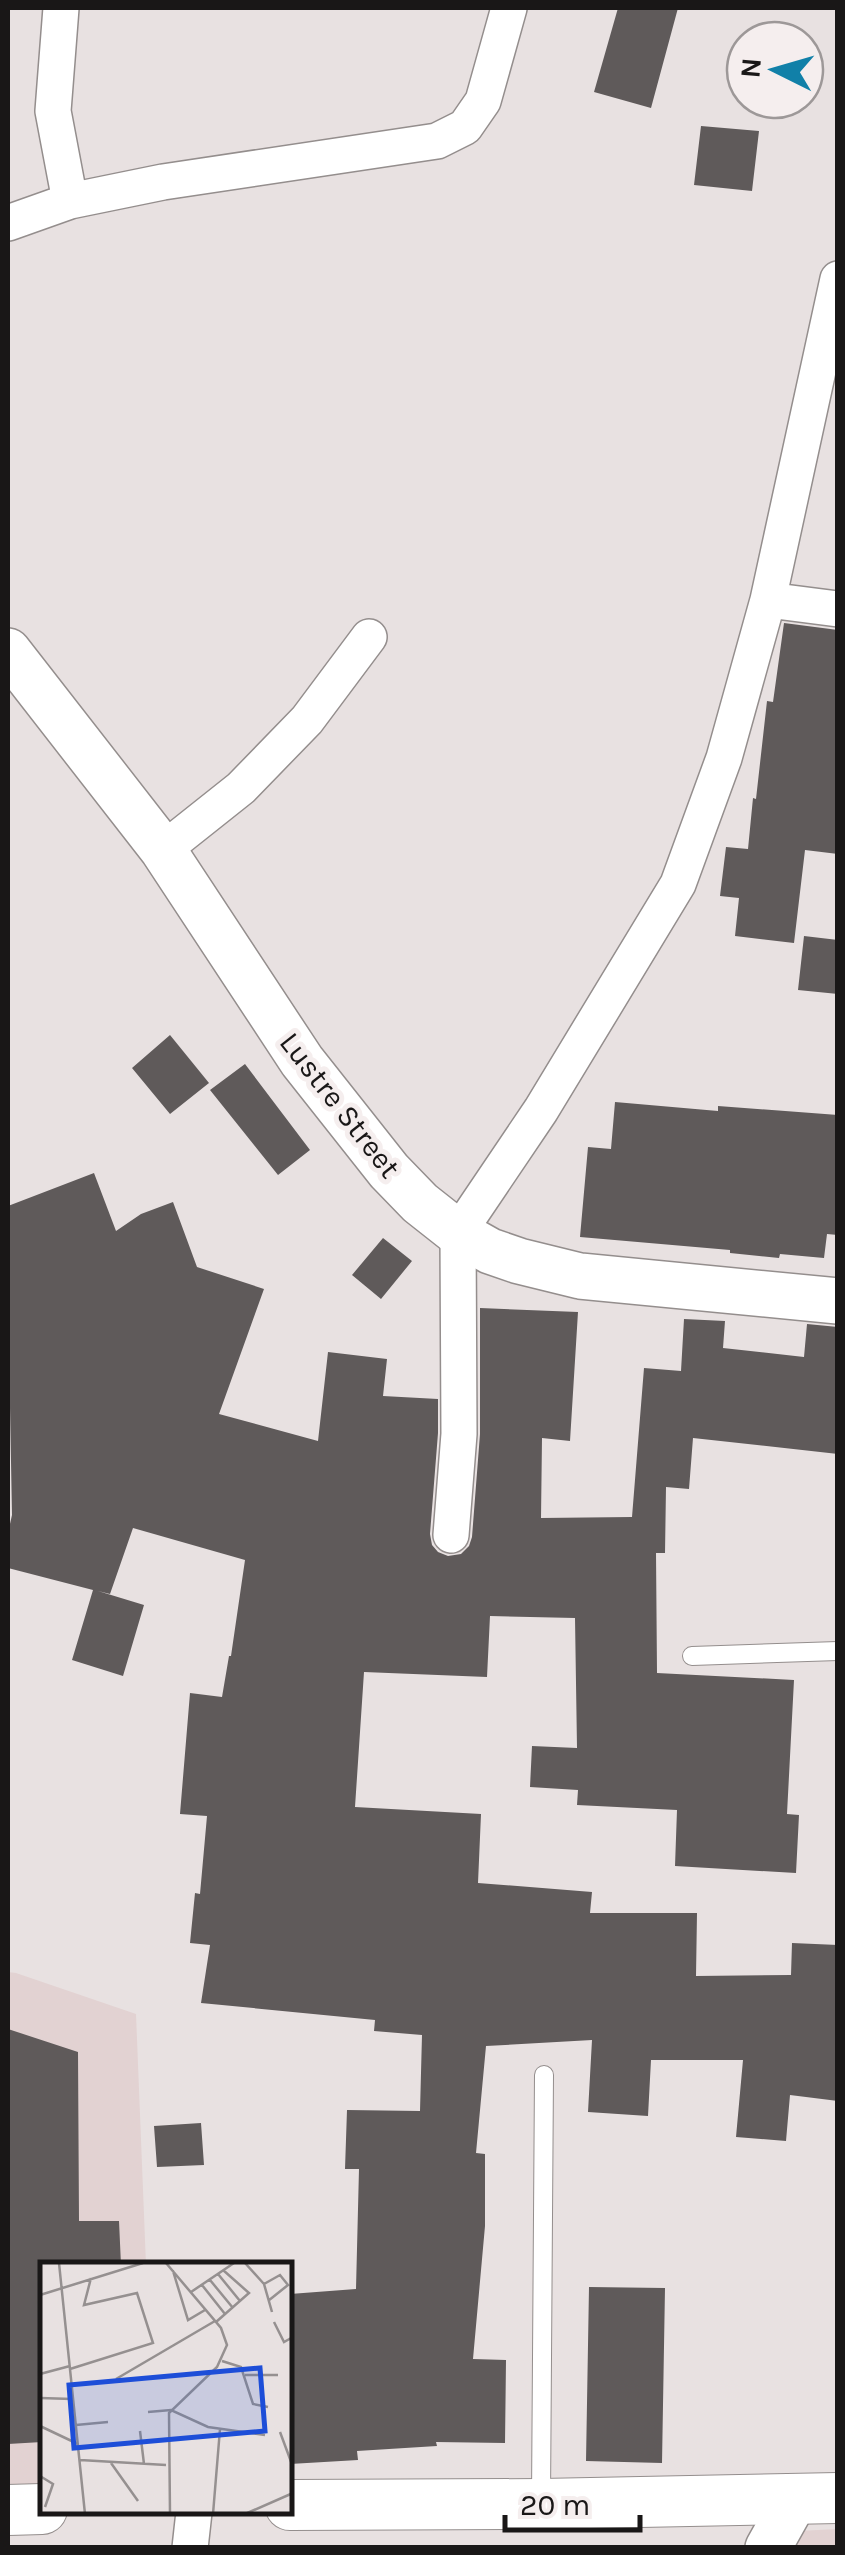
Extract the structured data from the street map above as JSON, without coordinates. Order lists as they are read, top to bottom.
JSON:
{
  "streets": {
    "street": ["Lustre Street"]
  },
  "scale_bar": "20 m",
  "north": "left"
}
